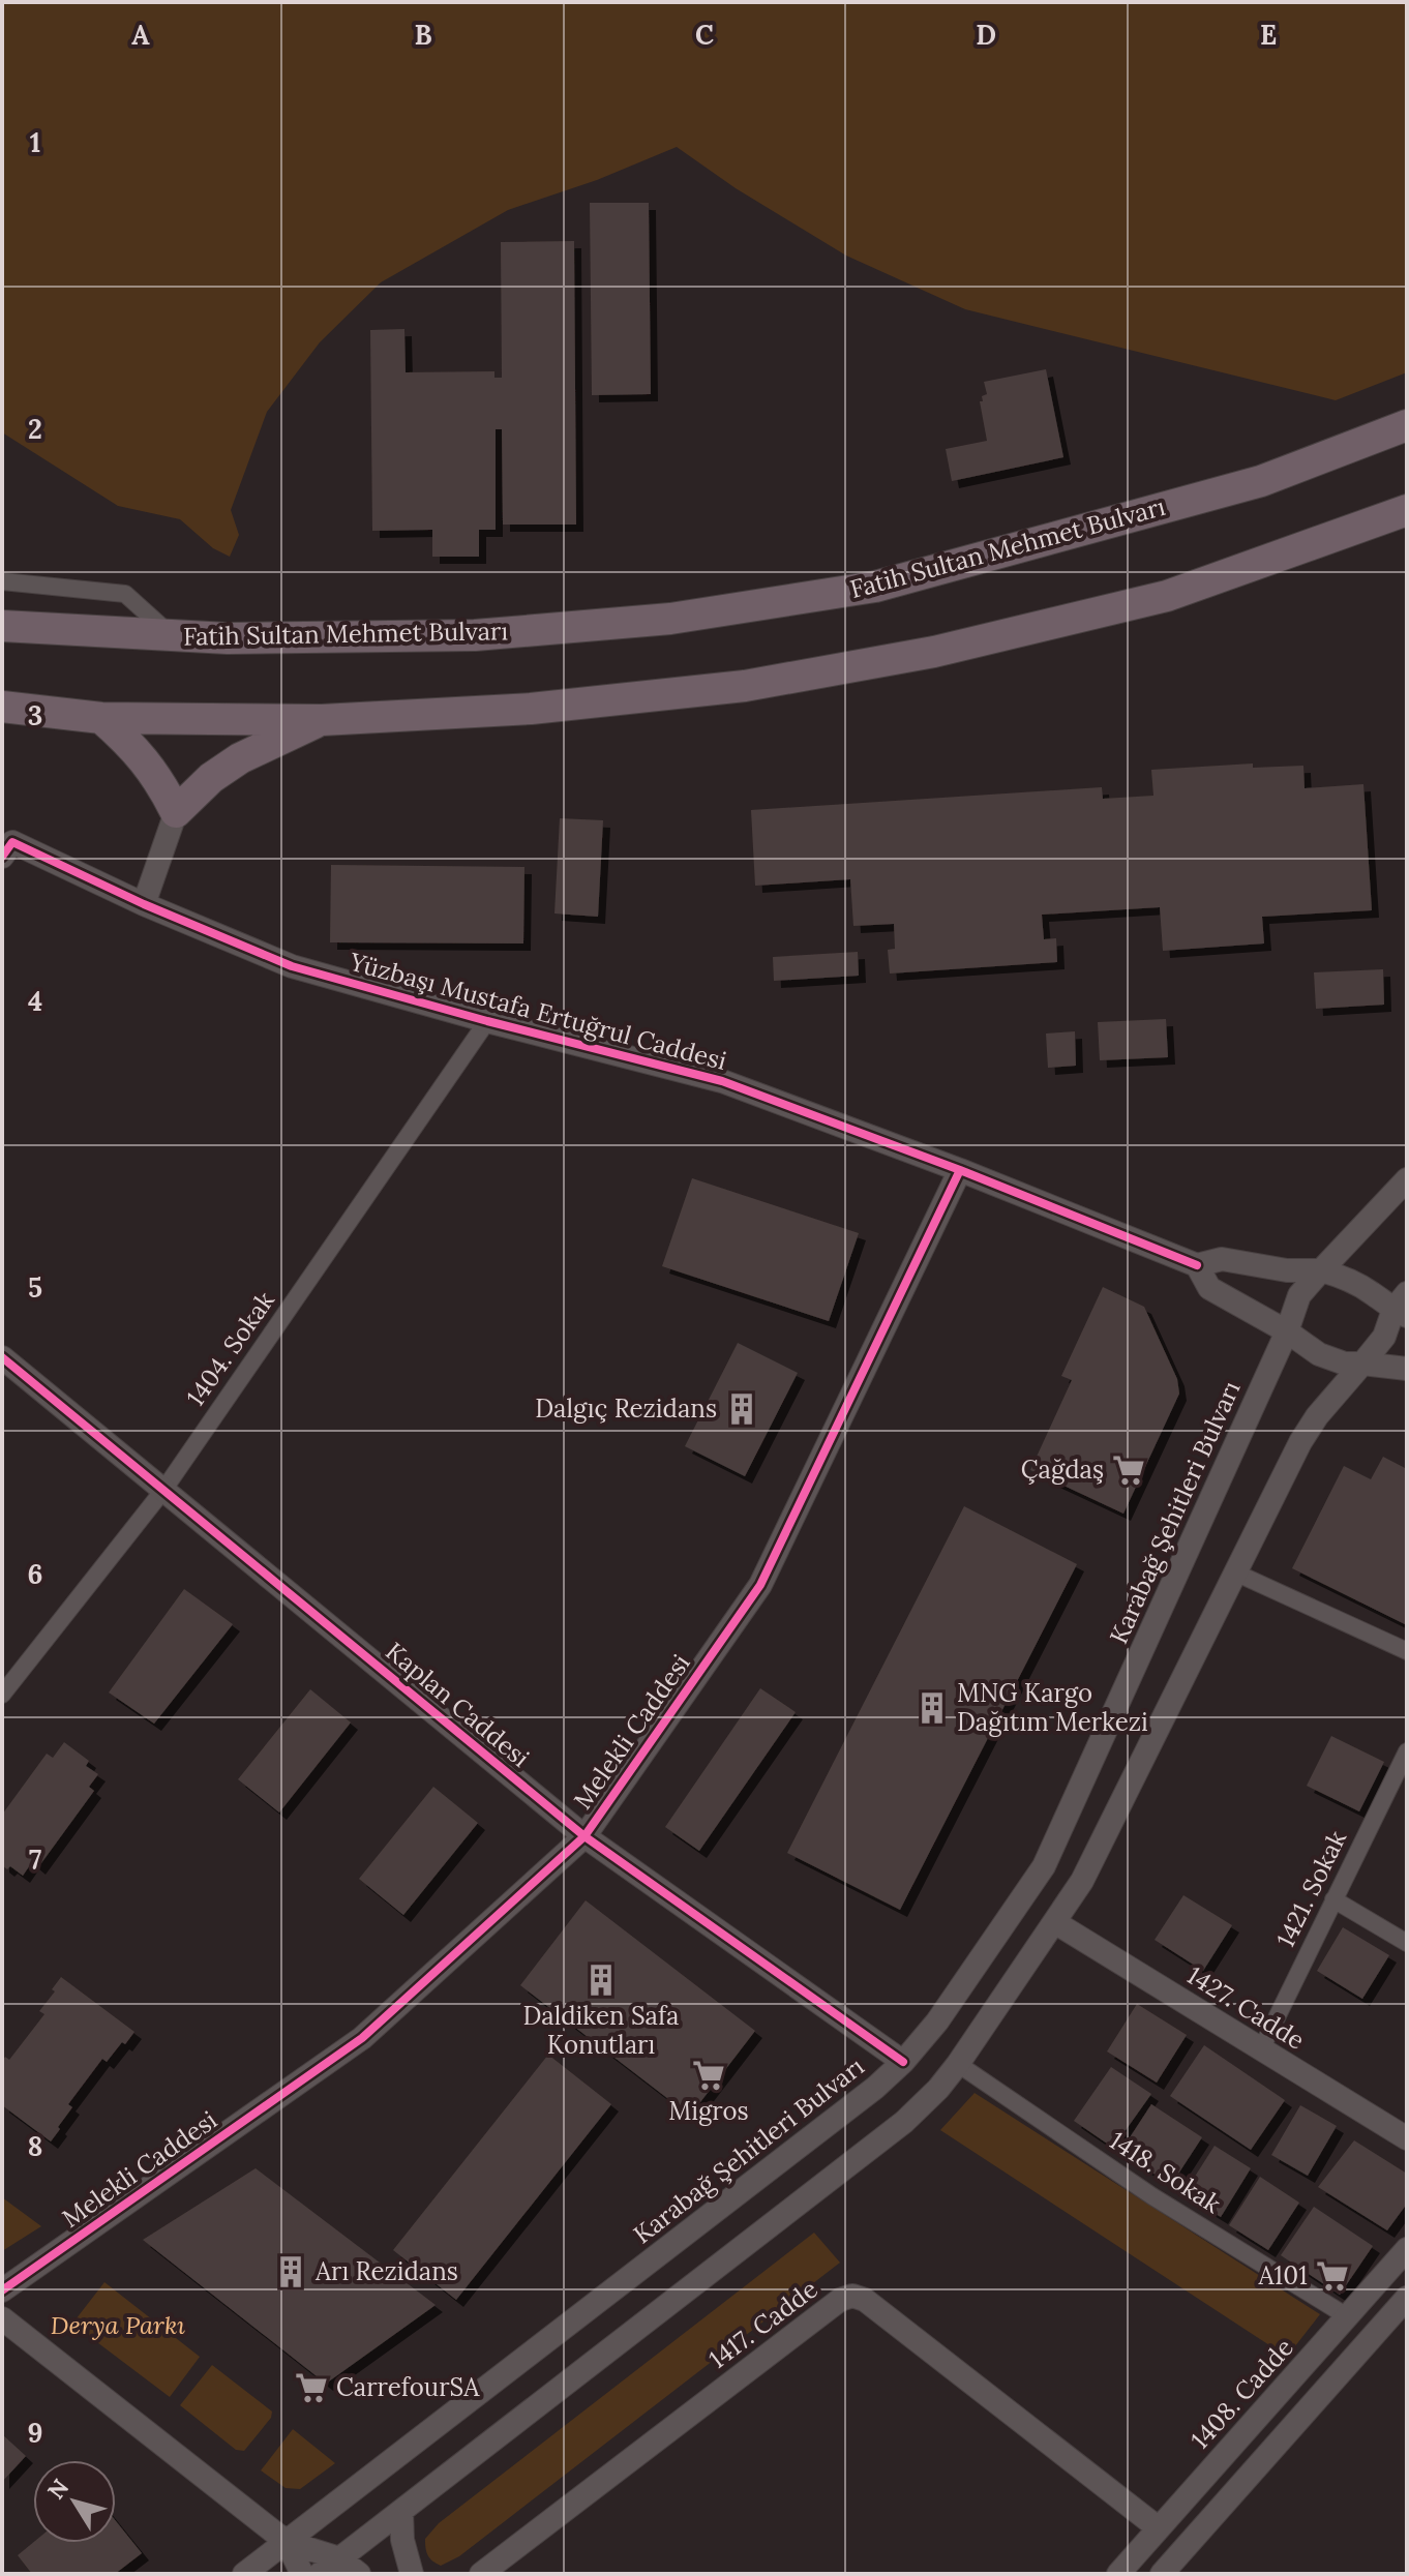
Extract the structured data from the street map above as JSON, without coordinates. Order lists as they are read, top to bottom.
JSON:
{
  "streets": {
    "highway": ["Fatih Sultan Mehmet Bulvarı"],
    "street": [
      "Yüzbaşı Mustafa Ertuğrul Caddesi",
      "1404. Sokak",
      "Karabağ Şehitleri Bulvarı",
      "Kaplan Caddesi",
      "Melekli Caddesi",
      "1421. Sokak",
      "1427. Cadde",
      "1418. Sokak",
      "1417. Cadde",
      "1408. Cadde"
    ]
  },
  "crossings": [
    ["Yüzbaşı Mustafa Ertuğrul Caddesi", "1404. Sokak"],
    ["Yüzbaşı Mustafa Ertuğrul Caddesi", "Karabağ Şehitleri Bulvarı"],
    ["Yüzbaşı Mustafa Ertuğrul Caddesi", "Melekli Caddesi"],
    ["1404. Sokak", "Kaplan Caddesi"],
    ["Karabağ Şehitleri Bulvarı", "Kaplan Caddesi"],
    ["Kaplan Caddesi", "Melekli Caddesi"],
    ["1421. Sokak", "1427. Cadde"],
    ["1418. Sokak", "1408. Cadde"],
    ["1417. Cadde", "1408. Cadde"]
  ],
  "parks": ["Derya Parkı"],
  "places": {
    "building": [
      "Dalgıç Rezidans",
      "MNG Kargo Dağıtım Merkezi",
      "Daldiken Safa Konutları",
      "Arı Rezidans"
    ],
    "supermarket": [
      "Çağdaş",
      "Migros",
      "A101",
      "CarrefourSA"
    ]
  },
  "north": "top left",
  "grid": {
    "columns": [
      "A",
      "B",
      "C",
      "D",
      "E"
    ],
    "rows": [
      "1",
      "2",
      "3",
      "4",
      "5",
      "6",
      "7",
      "8",
      "9"
    ]
  }
}
